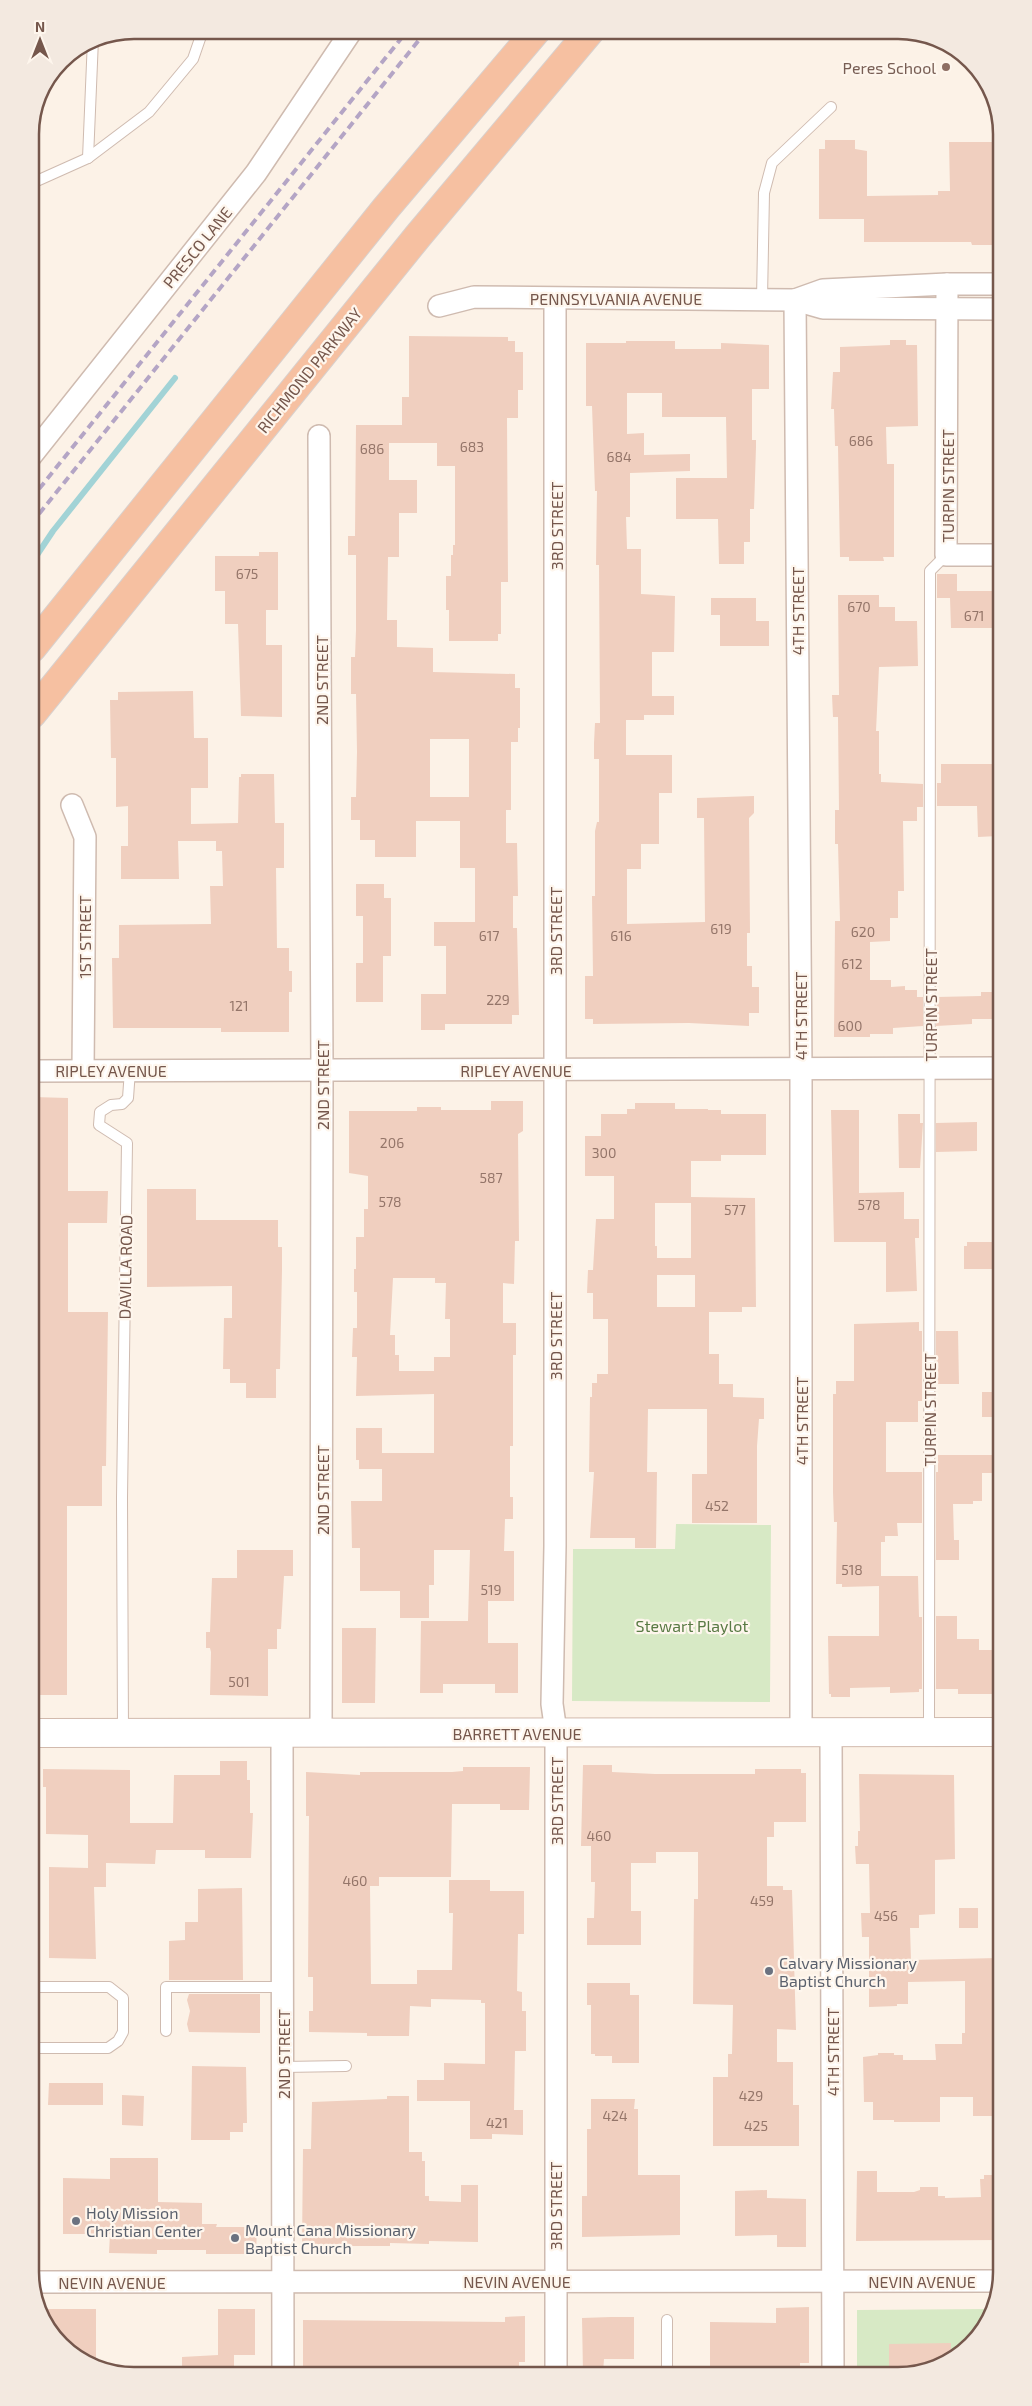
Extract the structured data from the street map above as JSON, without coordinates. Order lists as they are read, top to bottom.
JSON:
{
  "streets": {
    "highway": ["RICHMOND PARKWAY"],
    "main road": ["BARRETT AVENUE"],
    "street": [
      "PRESCO LANE",
      "PENNSYLVANIA AVENUE",
      "TURPIN STREET",
      "3RD STREET",
      "4TH STREET",
      "2ND STREET",
      "1ST STREET",
      "RIPLEY AVENUE",
      "NEVIN AVENUE"
    ],
    "lane": ["DAVILLA ROAD"]
  },
  "crossings": [
    ["PENNSYLVANIA AVENUE", "TURPIN STREET"],
    ["PENNSYLVANIA AVENUE", "3RD STREET"],
    ["PENNSYLVANIA AVENUE", "4TH STREET"],
    ["TURPIN STREET", "RIPLEY AVENUE"],
    ["TURPIN STREET", "BARRETT AVENUE"],
    ["3RD STREET", "RIPLEY AVENUE"],
    ["3RD STREET", "BARRETT AVENUE"],
    ["3RD STREET", "NEVIN AVENUE"],
    ["4TH STREET", "RIPLEY AVENUE"],
    ["4TH STREET", "BARRETT AVENUE"],
    ["4TH STREET", "NEVIN AVENUE"],
    ["2ND STREET", "RIPLEY AVENUE"],
    ["2ND STREET", "BARRETT AVENUE"],
    ["2ND STREET", "NEVIN AVENUE"],
    ["1ST STREET", "RIPLEY AVENUE"],
    ["RIPLEY AVENUE", "DAVILLA ROAD"],
    ["DAVILLA ROAD", "BARRETT AVENUE"]
  ],
  "parks": ["Stewart Playlot"],
  "places": [
    "Peres School",
    "Calvary Missionary Baptist Church",
    "Holy Mission Christian Center",
    "Mount Cana Missionary Baptist Church"
  ],
  "house_numbers": [
    "686",
    "683",
    "686",
    "684",
    "675",
    "670",
    "671",
    "619",
    "620",
    "617",
    "616",
    "612",
    "229",
    "121",
    "600",
    "206",
    "300",
    "587",
    "578",
    "578",
    "577",
    "452",
    "518",
    "519",
    "501",
    "460",
    "460",
    "459",
    "456",
    "429",
    "424",
    "421",
    "425"
  ],
  "north": "top"
}
